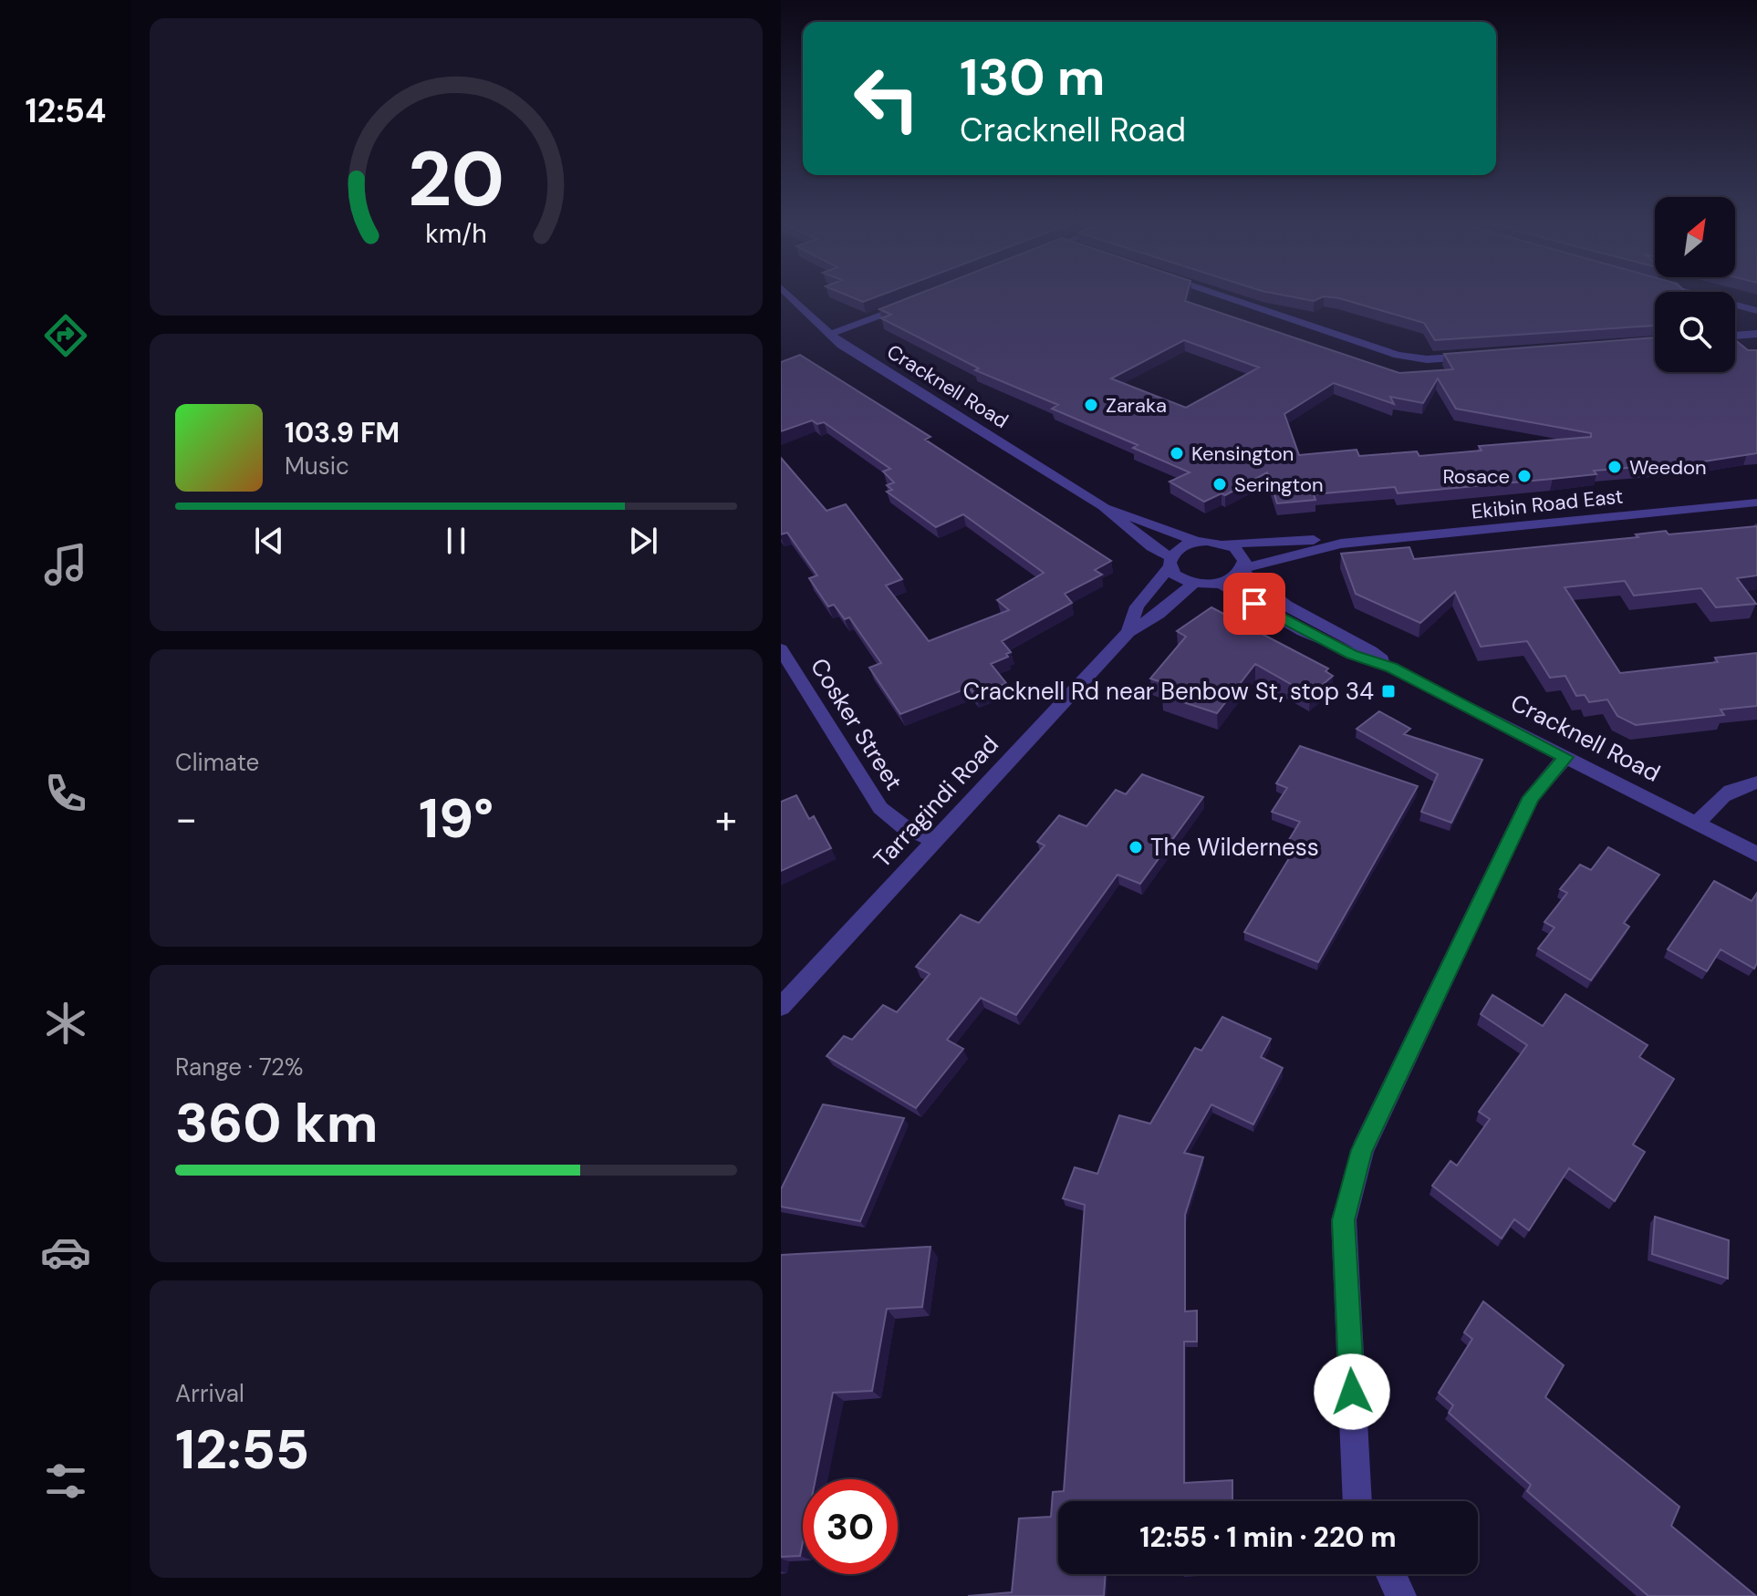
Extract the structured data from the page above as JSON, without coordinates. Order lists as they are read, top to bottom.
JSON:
{
  "streets": {
    "street": [
      "Cracknell Road",
      "Ekibin Road East",
      "Cosker Street",
      "Tarragindi Road"
    ]
  },
  "crossings": [
    ["Cracknell Road", "Ekibin Road East"],
    ["Cracknell Road", "Tarragindi Road"],
    ["Cosker Street", "Tarragindi Road"]
  ],
  "places": {
    "other": [
      "Zaraka",
      "Kensington",
      "Weedon",
      "Rosace",
      "Serington",
      "The Wilderness"
    ],
    "transit": ["Cracknell Rd near Benbow St, stop 34"]
  },
  "north": "top right",
  "page": {
    "tabs": "12:54",
    "turn": ["130 m", "Cracknell Road"],
    "song": ["103.9 FM", "Music"],
    "tile": [
      "Climate",
      ["Range · 72%", "360 km"],
      ["Arrival", "12:55"]
    ],
    "heat": ["−", "19°", "+"],
    "limit": "30",
    "trip": "12:55 · 1 min · 220 m",
    "gauge": ["20", "km/h"]
  }
}
